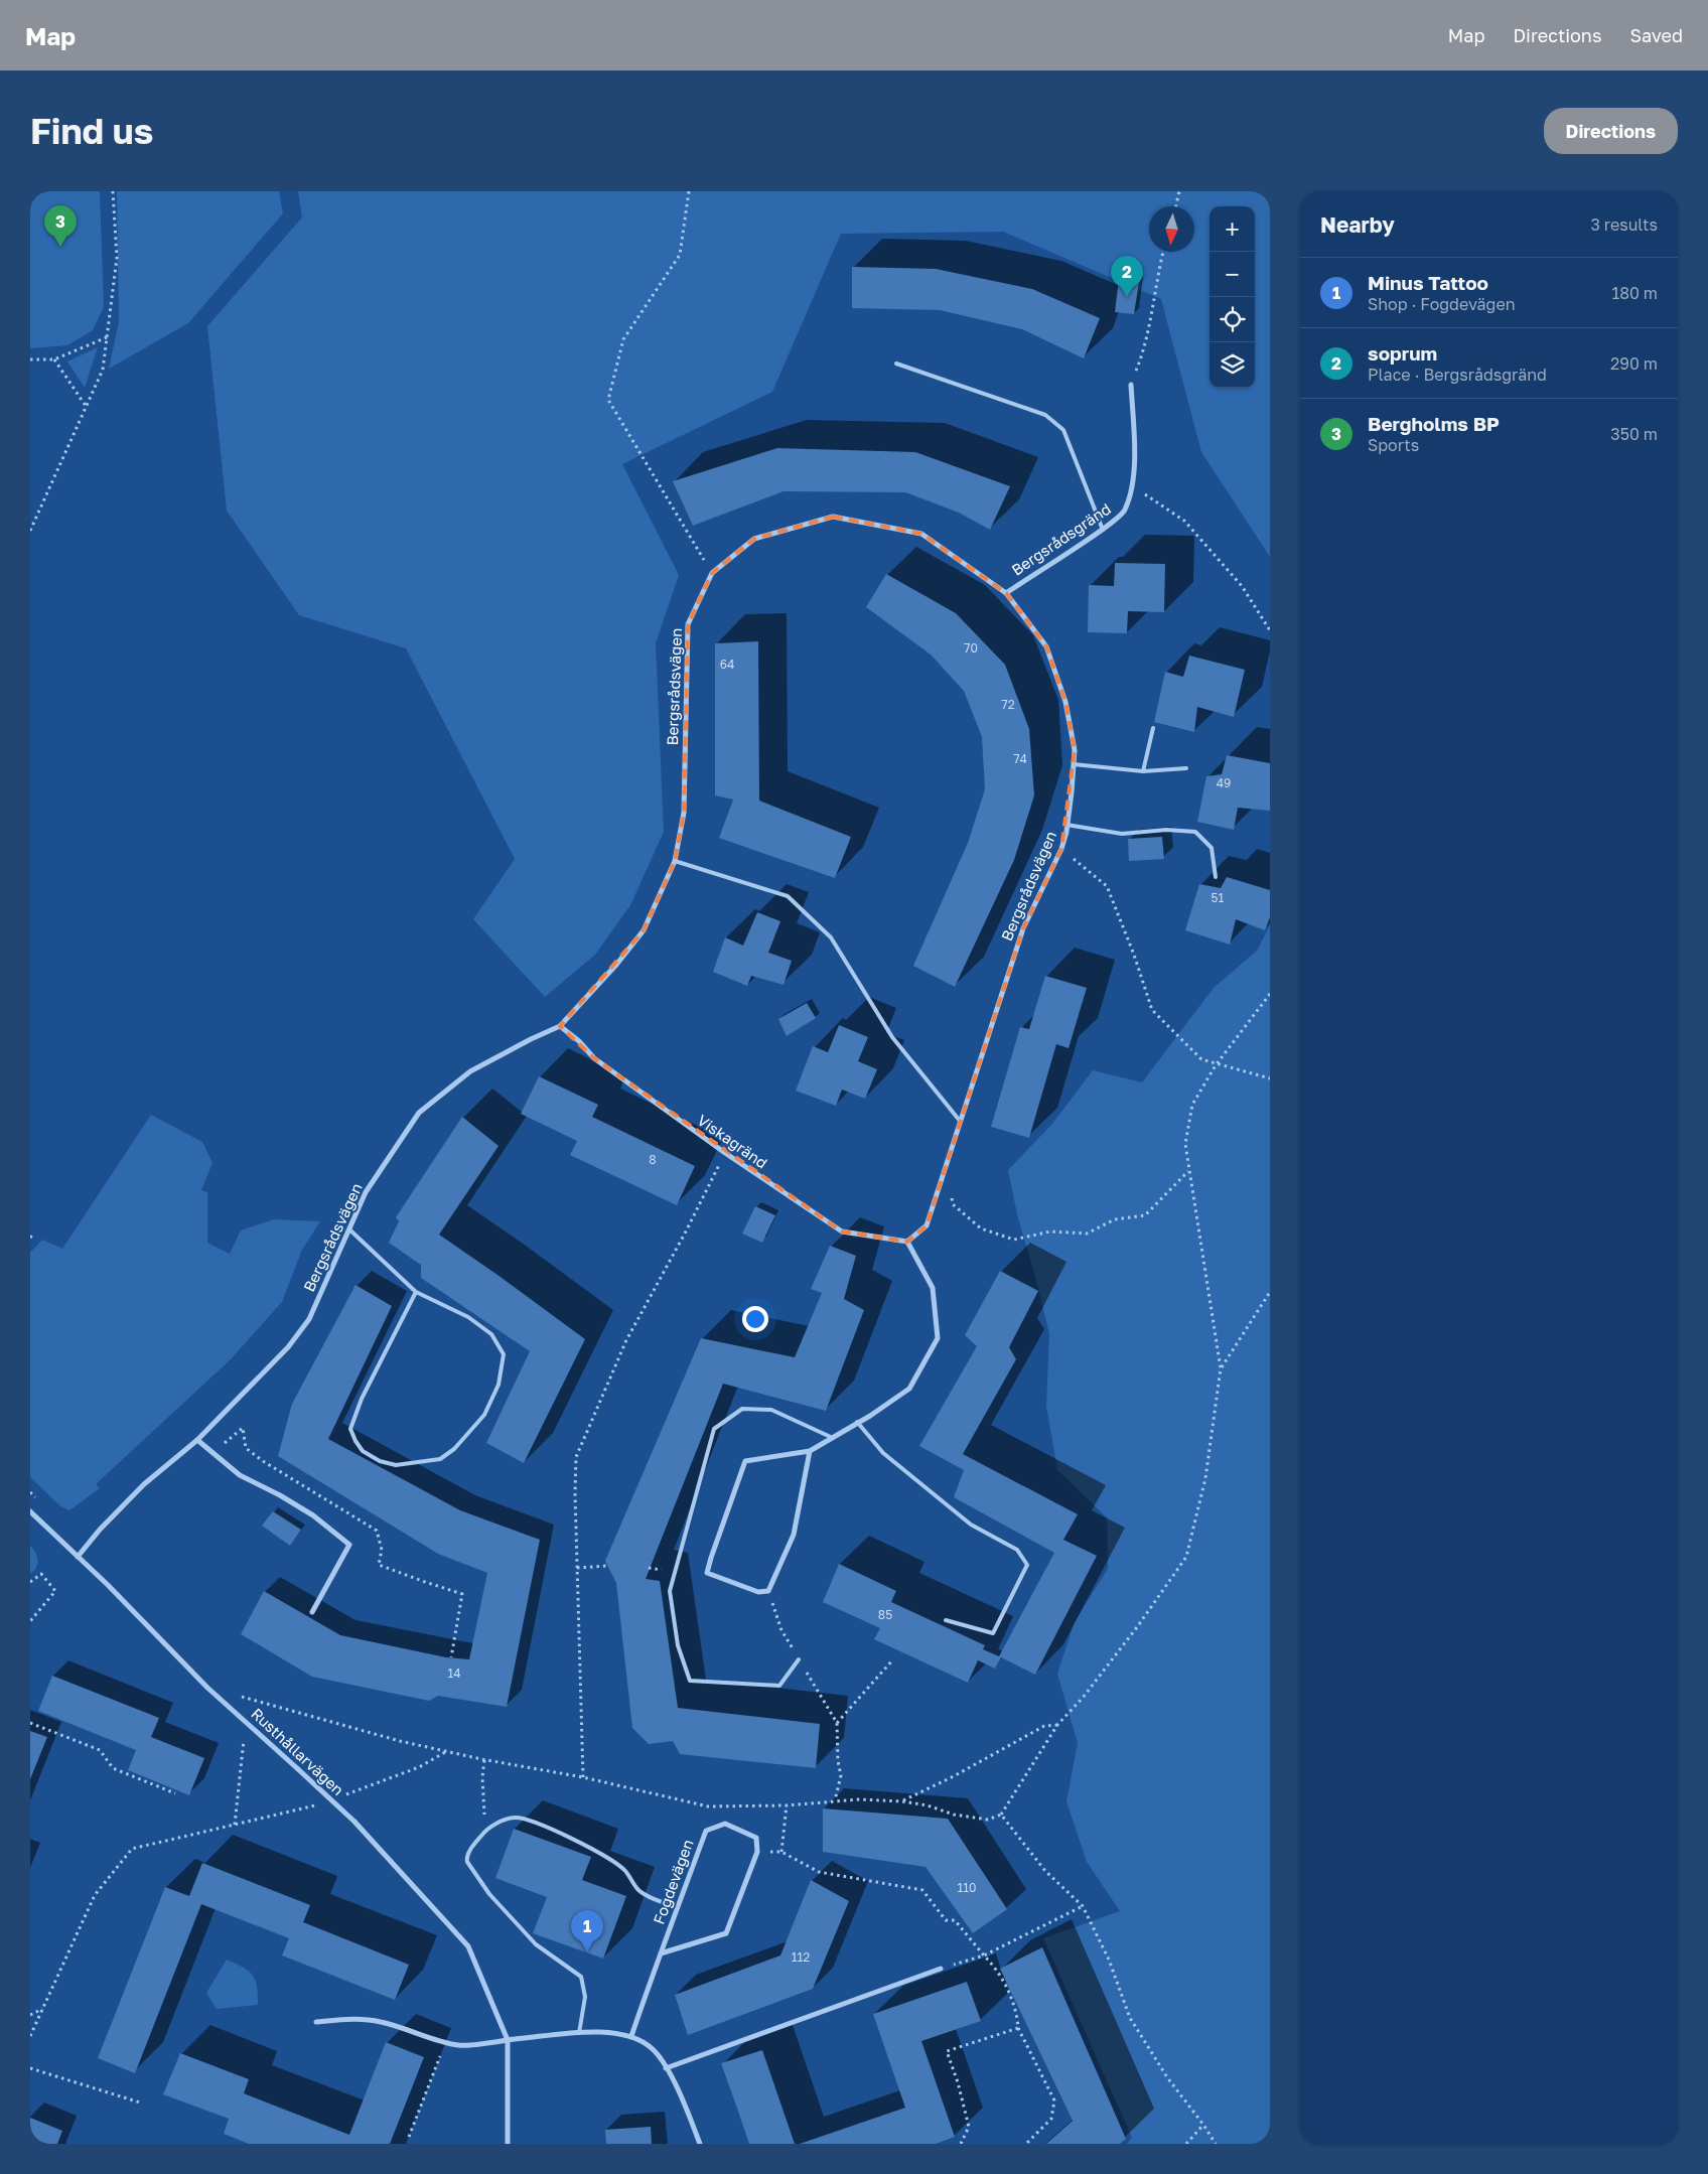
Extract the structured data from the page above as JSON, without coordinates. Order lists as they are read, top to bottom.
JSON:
{
  "streets": {
    "street": [
      "Bergsrådsgränd",
      "Bergsrådsvägen",
      "Viskagränd",
      "Rusthållarvägen",
      "Fogdevägen"
    ]
  },
  "crossings": [
    ["Bergsrådsgränd", "Bergsrådsvägen"],
    ["Bergsrådsvägen", "Viskagränd"],
    ["Bergsrådsvägen", "Rusthållarvägen"]
  ],
  "house_numbers": [
    "70",
    "64",
    "72",
    "74",
    "49",
    "51",
    "8",
    "85",
    "14",
    "110",
    "112"
  ],
  "north": "bottom",
  "page": {
    "header": "Map",
    "nav": ["Map", "Directions", "Saved"],
    "buttons": "Directions",
    "title": "Find us",
    "heading": ["Nearby", "3 results"],
    "pins": ["3", "2", "1"],
    "map_buttons": ["+", "−"],
    "list": [
      {
        "mark": "1",
        "name": "Minus Tattoo",
        "note": "Shop · Fogdevägen",
        "value": "180 m"
      },
      {
        "mark": "2",
        "name": "soprum",
        "note": "Place · Bergsrådsgränd",
        "value": "290 m"
      },
      {
        "mark": "3",
        "name": "Bergholms BP",
        "note": "Sports",
        "value": "350 m"
      }
    ]
  }
}
